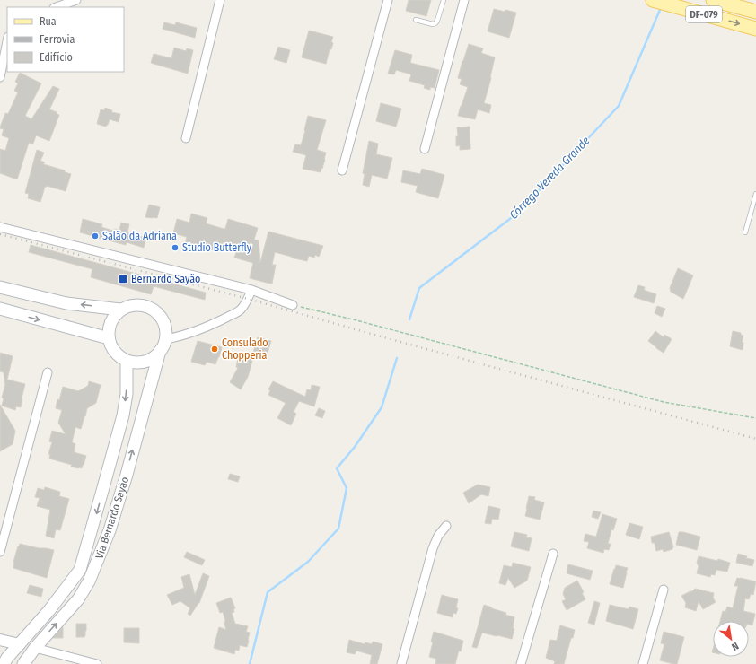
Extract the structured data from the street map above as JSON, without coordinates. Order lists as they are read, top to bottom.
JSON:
{
  "streets": {
    "main road": ["DF-079", "Via Bernardo Sayão"]
  },
  "water": ["Córrego Vereda Grande"],
  "places": {
    "other": ["Salão da Adriana", "Studio Butterfly", "Consulado Chopperia"],
    "transit": ["Bernardo Sayão"]
  },
  "legend": ["Rua", "Ferrovia", "Edifício"],
  "north": "bottom right"
}
